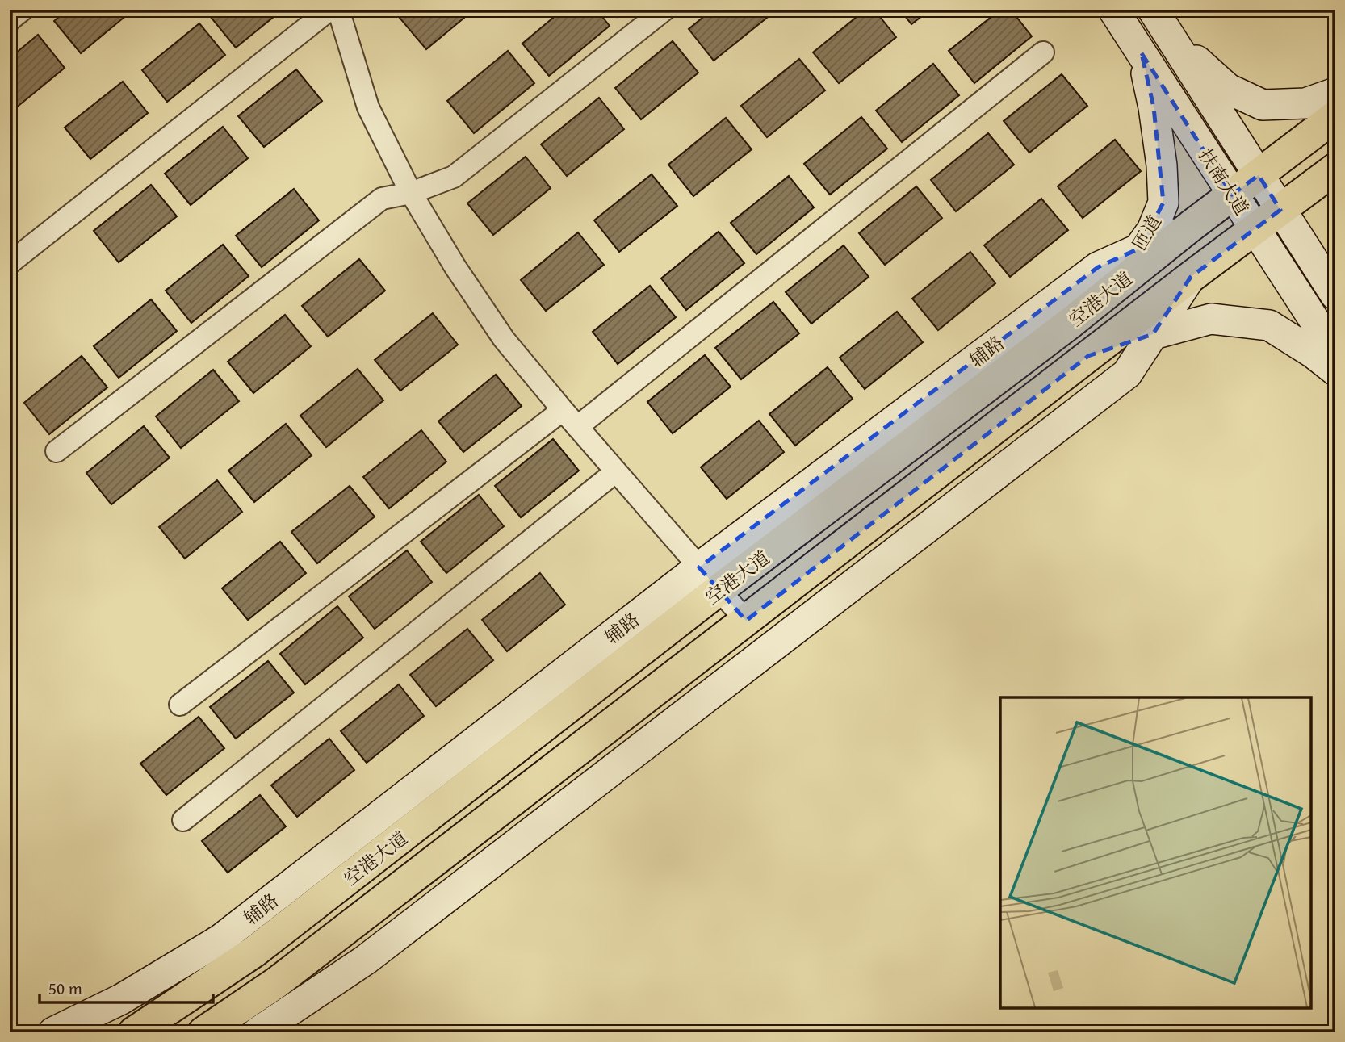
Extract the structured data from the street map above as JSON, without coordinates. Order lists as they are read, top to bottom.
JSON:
{
  "streets": {
    "main road": ["空港大道"],
    "street": ["扶南大道", "匝道", "辅路"]
  },
  "crossings": [
    ["扶南大道", "匝道"],
    ["扶南大道", "空港大道"],
    ["匝道", "空港大道"],
    ["匝道", "辅路"],
    ["空港大道", "辅路"]
  ],
  "scale_bar": "50 m"
}
